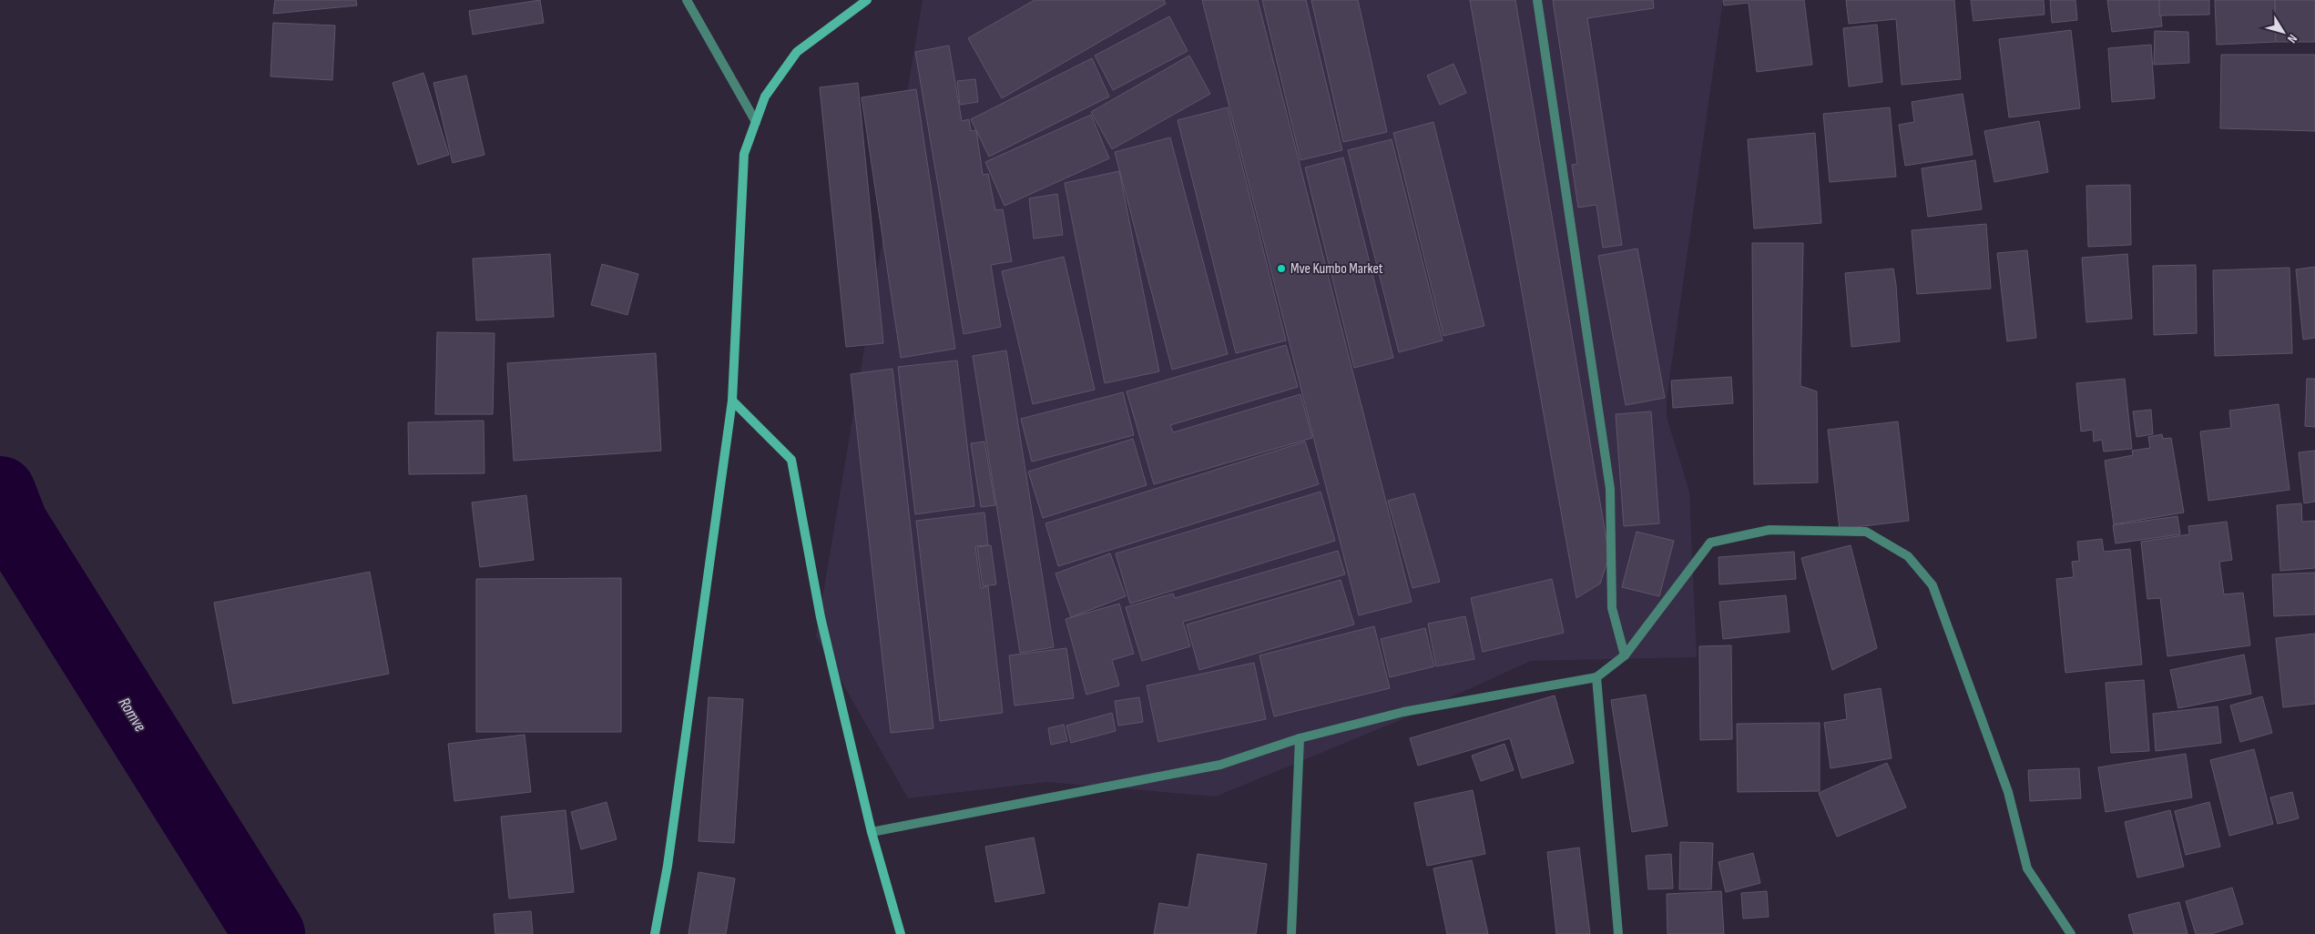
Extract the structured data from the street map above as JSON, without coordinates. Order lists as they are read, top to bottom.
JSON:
{
  "water": ["Romve"],
  "places": ["Mve Kumbo Market"],
  "north": "bottom right"
}
